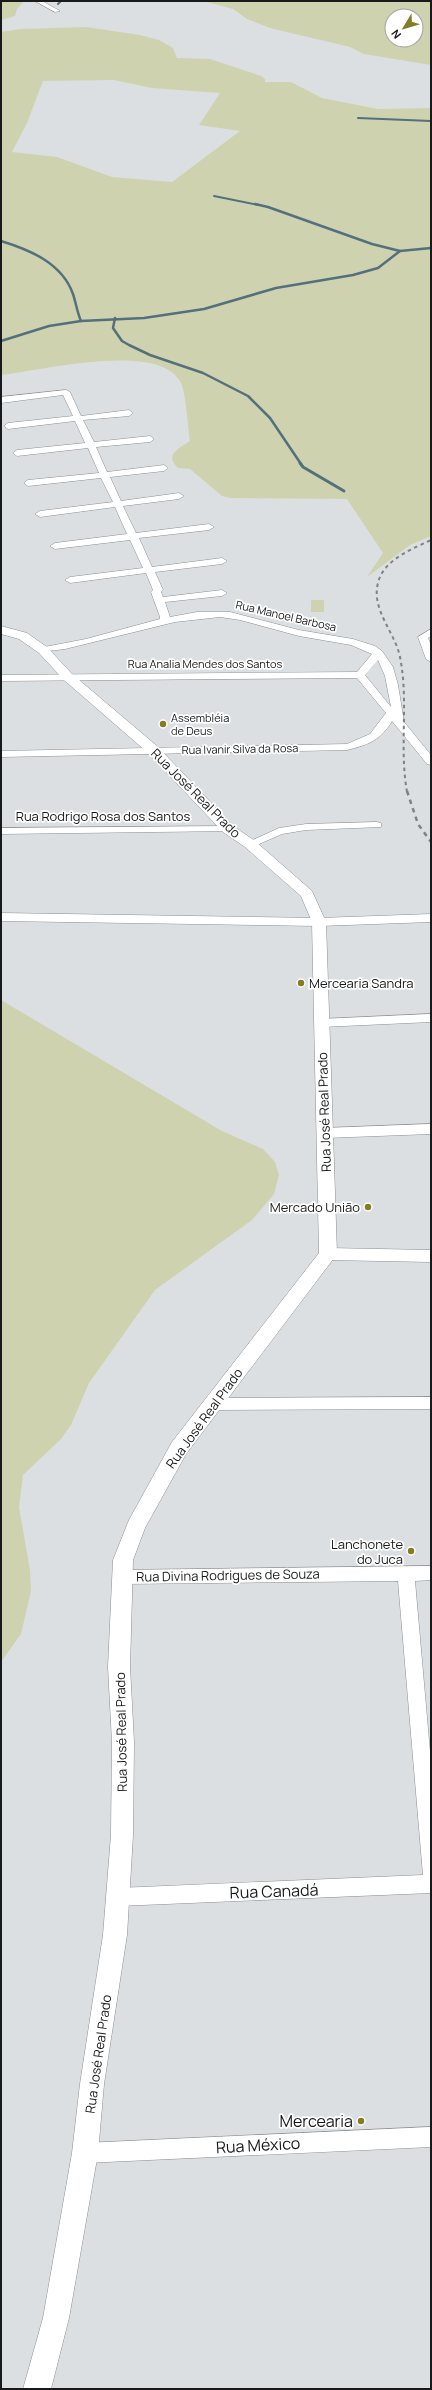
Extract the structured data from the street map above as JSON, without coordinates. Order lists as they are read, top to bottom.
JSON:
{
  "streets": {
    "street": [
      "Rua Manoel Barbosa",
      "Rua Analia Mendes dos Santos",
      "Rua Ivanir Silva da Rosa",
      "Rua José Real Prado",
      "Rua Rodrigo Rosa dos Santos",
      "Rua Divina Rodrigues de Souza",
      "Rua Canadá",
      "Rua México"
    ]
  },
  "crossings": [
    ["Rua Manoel Barbosa", "Rua José Real Prado"],
    ["Rua Analia Mendes dos Santos", "Rua José Real Prado"],
    ["Rua Ivanir Silva da Rosa", "Rua José Real Prado"],
    ["Rua José Real Prado", "Rua Rodrigo Rosa dos Santos"],
    ["Rua José Real Prado", "Rua Divina Rodrigues de Souza"],
    ["Rua José Real Prado", "Rua Canadá"],
    ["Rua José Real Prado", "Rua México"]
  ],
  "places": [
    "Assembléia de Deus",
    "Mercearia Sandra",
    "Mercado União",
    "Lanchonete do Juca",
    "Mercearia"
  ],
  "north": "bottom left"
}
